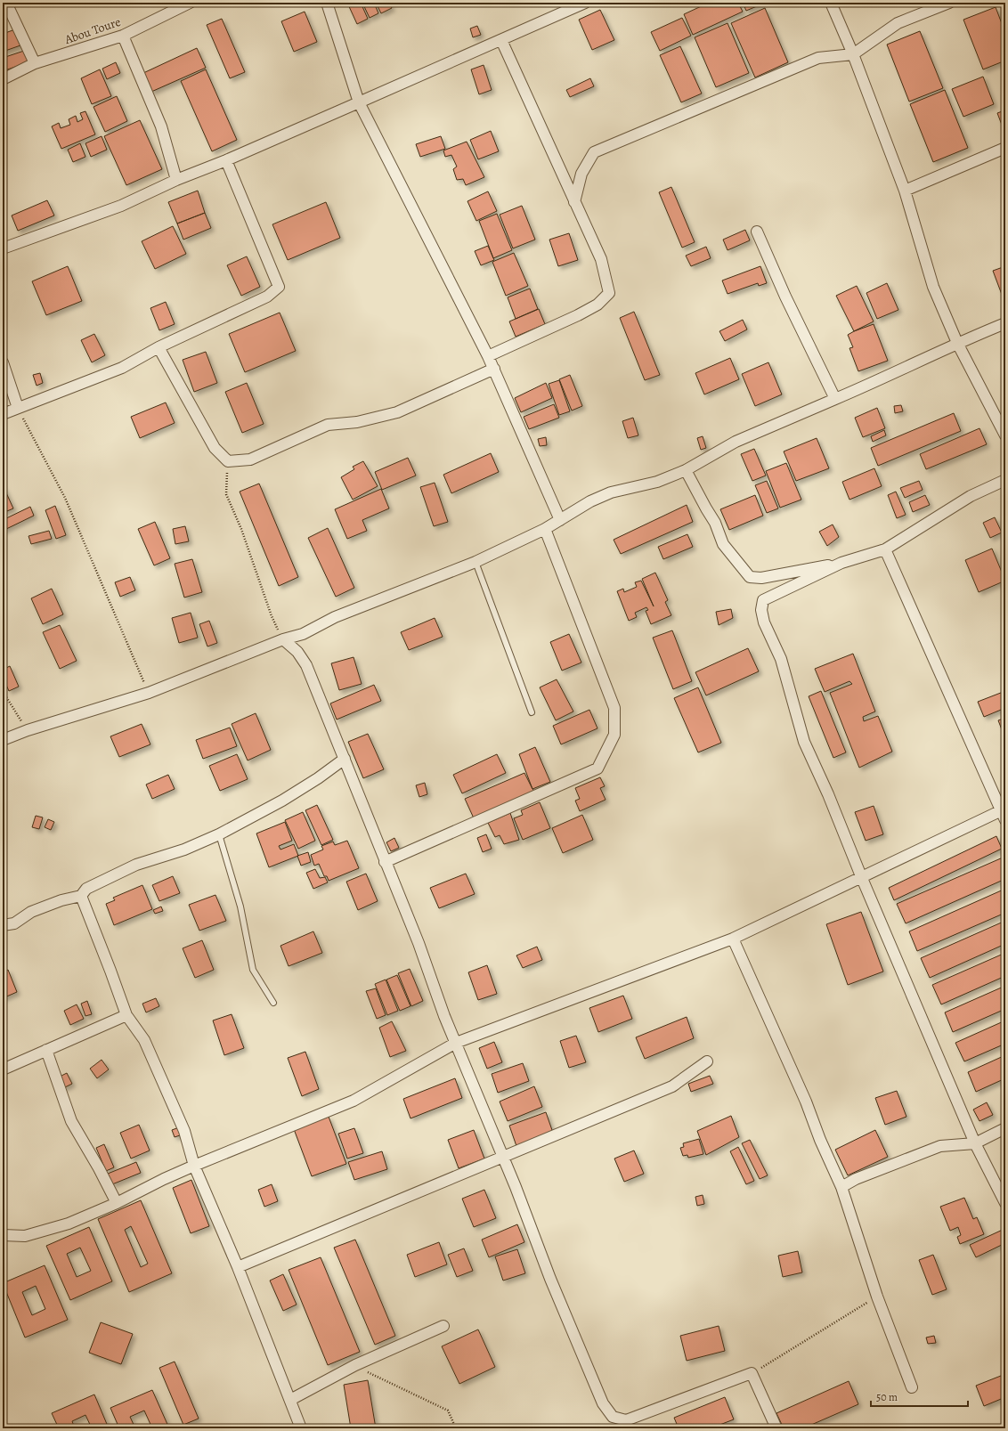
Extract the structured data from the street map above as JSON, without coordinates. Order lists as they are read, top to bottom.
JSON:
{
  "streets": {
    "street": ["Abou Toure"]
  },
  "scale_bar": "50 m"
}
